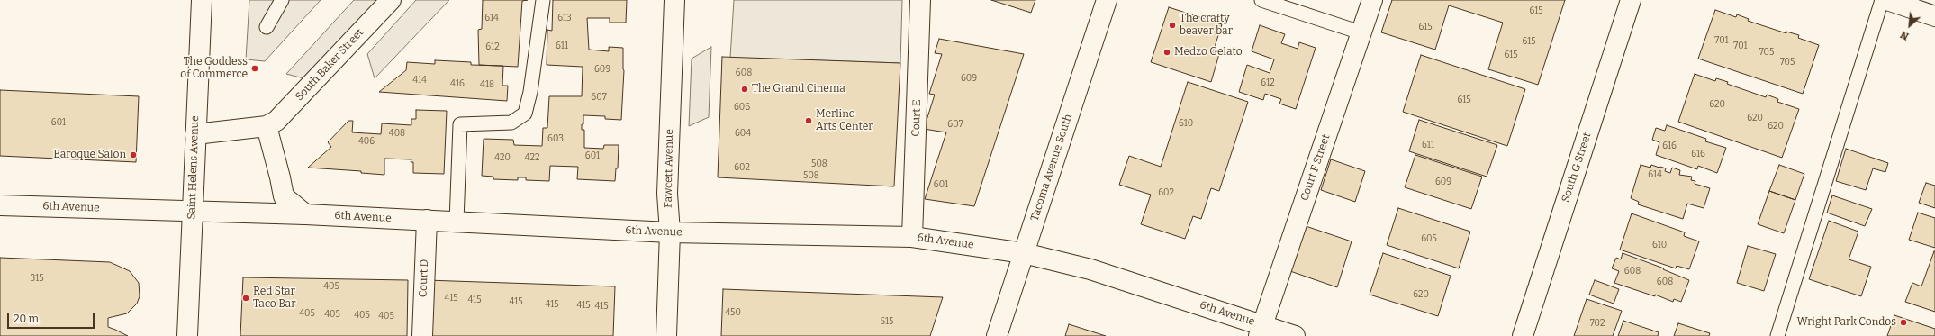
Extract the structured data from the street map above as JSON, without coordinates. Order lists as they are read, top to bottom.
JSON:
{
  "streets": {
    "street": [
      "South Baker Street",
      "Court E",
      "Saint Helens Avenue",
      "Tacoma Avenue South",
      "Court F Street",
      "South G Street",
      "Fawcett Avenue",
      "6th Avenue",
      "Court D"
    ]
  },
  "crossings": [
    ["South Baker Street", "Saint Helens Avenue"],
    ["Court E", "6th Avenue"],
    ["Saint Helens Avenue", "6th Avenue"],
    ["Tacoma Avenue South", "6th Avenue"],
    ["Court F Street", "6th Avenue"],
    ["Fawcett Avenue", "6th Avenue"],
    ["6th Avenue", "Court D"]
  ],
  "places": [
    "The crafty beaver bar",
    "Medzo Gelato",
    "The Goddess of Commerce",
    "The Grand Cinema",
    "Merlino Arts Center",
    "Baroque Salon",
    "Red Star Taco Bar",
    "Wright Park Condos"
  ],
  "house_numbers": [
    "615",
    "614",
    "613",
    "615",
    "701",
    "615",
    "611",
    "701",
    "612",
    "705",
    "615",
    "705",
    "609",
    "608",
    "609",
    "414",
    "612",
    "416",
    "418",
    "607",
    "615",
    "620",
    "606",
    "620",
    "601",
    "610",
    "607",
    "620",
    "408",
    "604",
    "603",
    "406",
    "611",
    "616",
    "616",
    "601",
    "420",
    "422",
    "508",
    "602",
    "614",
    "508",
    "609",
    "601",
    "602",
    "605",
    "610",
    "608",
    "315",
    "608",
    "405",
    "620",
    "415",
    "415",
    "415",
    "415",
    "415",
    "415",
    "450",
    "405",
    "405",
    "405",
    "405",
    "515",
    "702"
  ],
  "scale_bar": "20 m",
  "north": "bottom left"
}
